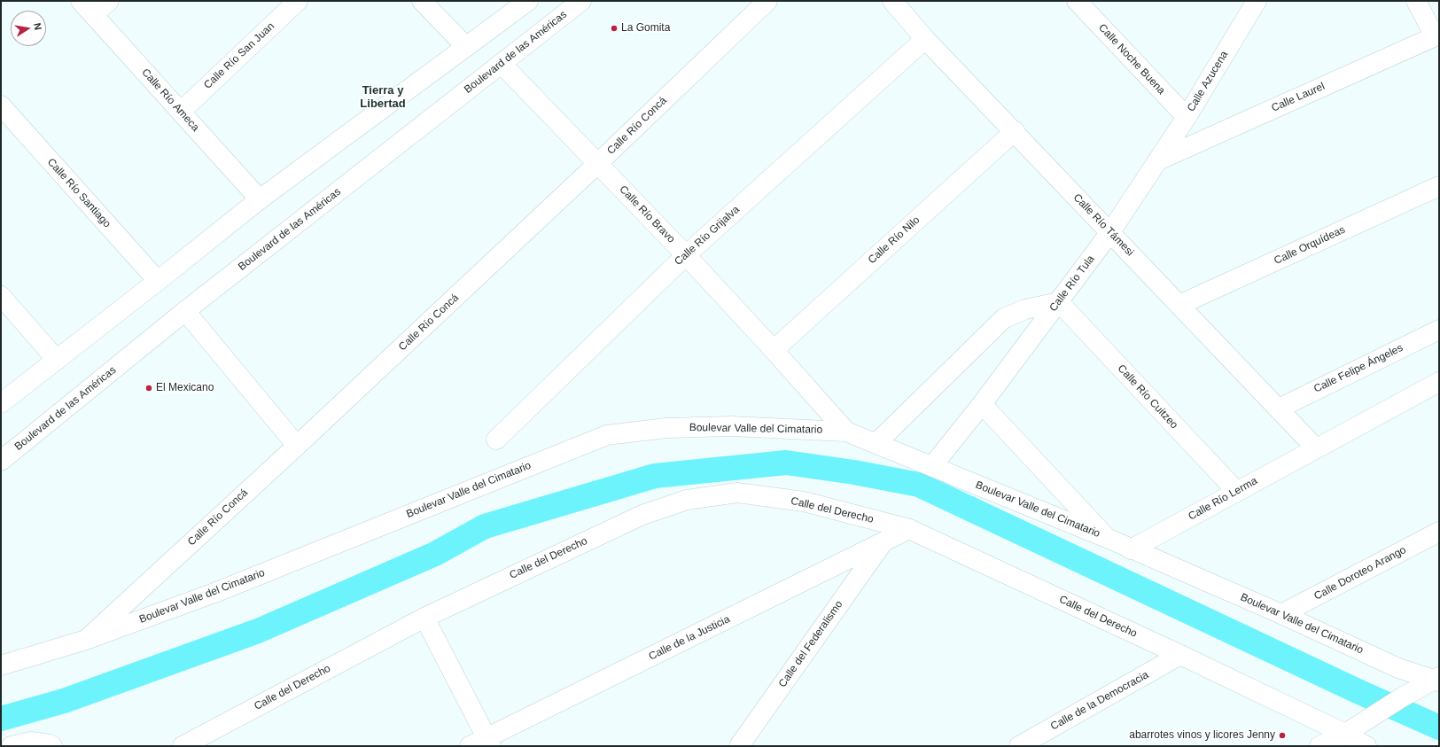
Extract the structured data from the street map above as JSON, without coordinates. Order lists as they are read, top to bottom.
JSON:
{
  "streets": {
    "street": [
      "Boulevard de las Américas",
      "Calle Río San Juan",
      "Calle Noche Buena",
      "Calle Azucena",
      "Calle Laurel",
      "Calle Río Ameca",
      "Calle Río Concá",
      "Calle Río Santiago",
      "Calle Río Bravo",
      "Calle Río Támesi",
      "Calle Río Grijalva",
      "Calle Río Nilo",
      "Calle Orquídeas",
      "Calle Río Tula",
      "Calle Felipe Ángeles",
      "Calle Río Cuitzeo",
      "Boulevar Valle del Cimatario",
      "Calle Río Lerma",
      "Calle del Derecho",
      "Calle Doroteo Arango",
      "Calle de la Justicia",
      "Calle del Federalismo",
      "Calle de la Democracia"
    ]
  },
  "crossings": [
    ["Boulevard de las Américas", "Calle Río Bravo"],
    ["Calle Río San Juan", "Calle Río Ameca"],
    ["Calle Noche Buena", "Calle Azucena"],
    ["Calle Azucena", "Calle Laurel"],
    ["Calle Azucena", "Calle Río Tula"],
    ["Calle Laurel", "Calle Río Tula"],
    ["Calle Río Concá", "Calle Río Bravo"],
    ["Calle Río Concá", "Boulevar Valle del Cimatario"],
    ["Calle Río Bravo", "Calle Río Grijalva"],
    ["Calle Río Bravo", "Calle Río Nilo"],
    ["Calle Río Bravo", "Boulevar Valle del Cimatario"],
    ["Calle Río Támesi", "Calle Río Grijalva"],
    ["Calle Río Támesi", "Calle Río Nilo"],
    ["Calle Río Támesi", "Calle Orquídeas"],
    ["Calle Río Támesi", "Calle Río Tula"],
    ["Calle Río Támesi", "Calle Felipe Ángeles"],
    ["Calle Río Támesi", "Calle Río Lerma"],
    ["Calle Río Tula", "Calle Río Cuitzeo"],
    ["Calle Río Tula", "Boulevar Valle del Cimatario"],
    ["Calle Río Cuitzeo", "Calle Río Lerma"],
    ["Boulevar Valle del Cimatario", "Calle Río Lerma"],
    ["Boulevar Valle del Cimatario", "Calle Doroteo Arango"],
    ["Calle del Derecho", "Calle de la Justicia"],
    ["Calle del Derecho", "Calle de la Democracia"],
    ["Calle de la Justicia", "Calle del Federalismo"]
  ],
  "districts": ["Tierra y Libertad"],
  "places": ["La Gomita", "El Mexicano", "abarrotes vinos y licores Jenny"],
  "north": "right"
}
